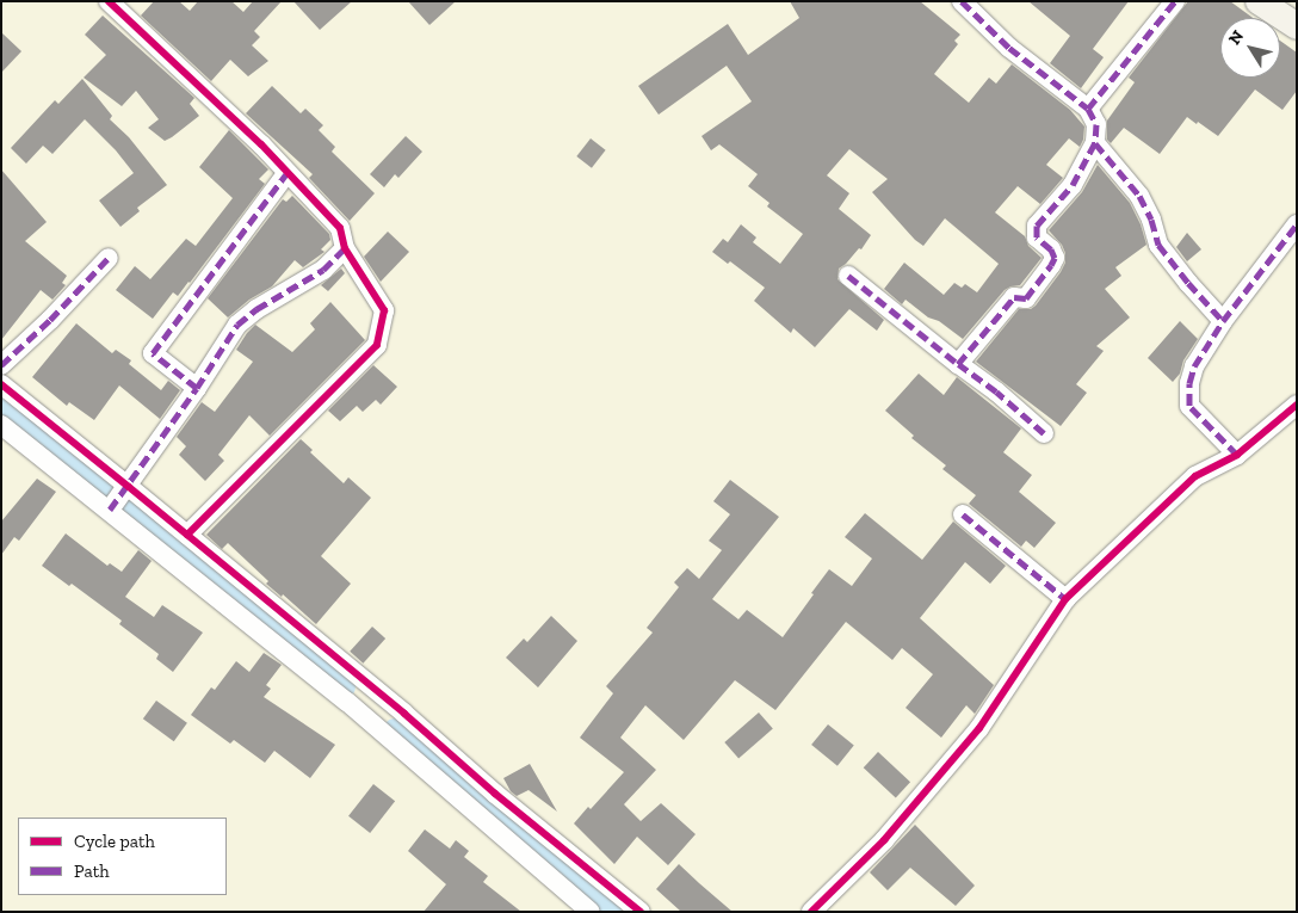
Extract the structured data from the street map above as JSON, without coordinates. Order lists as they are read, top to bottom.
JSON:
{
  "legend": ["Cycle path", "Path"],
  "north": "top left"
}
